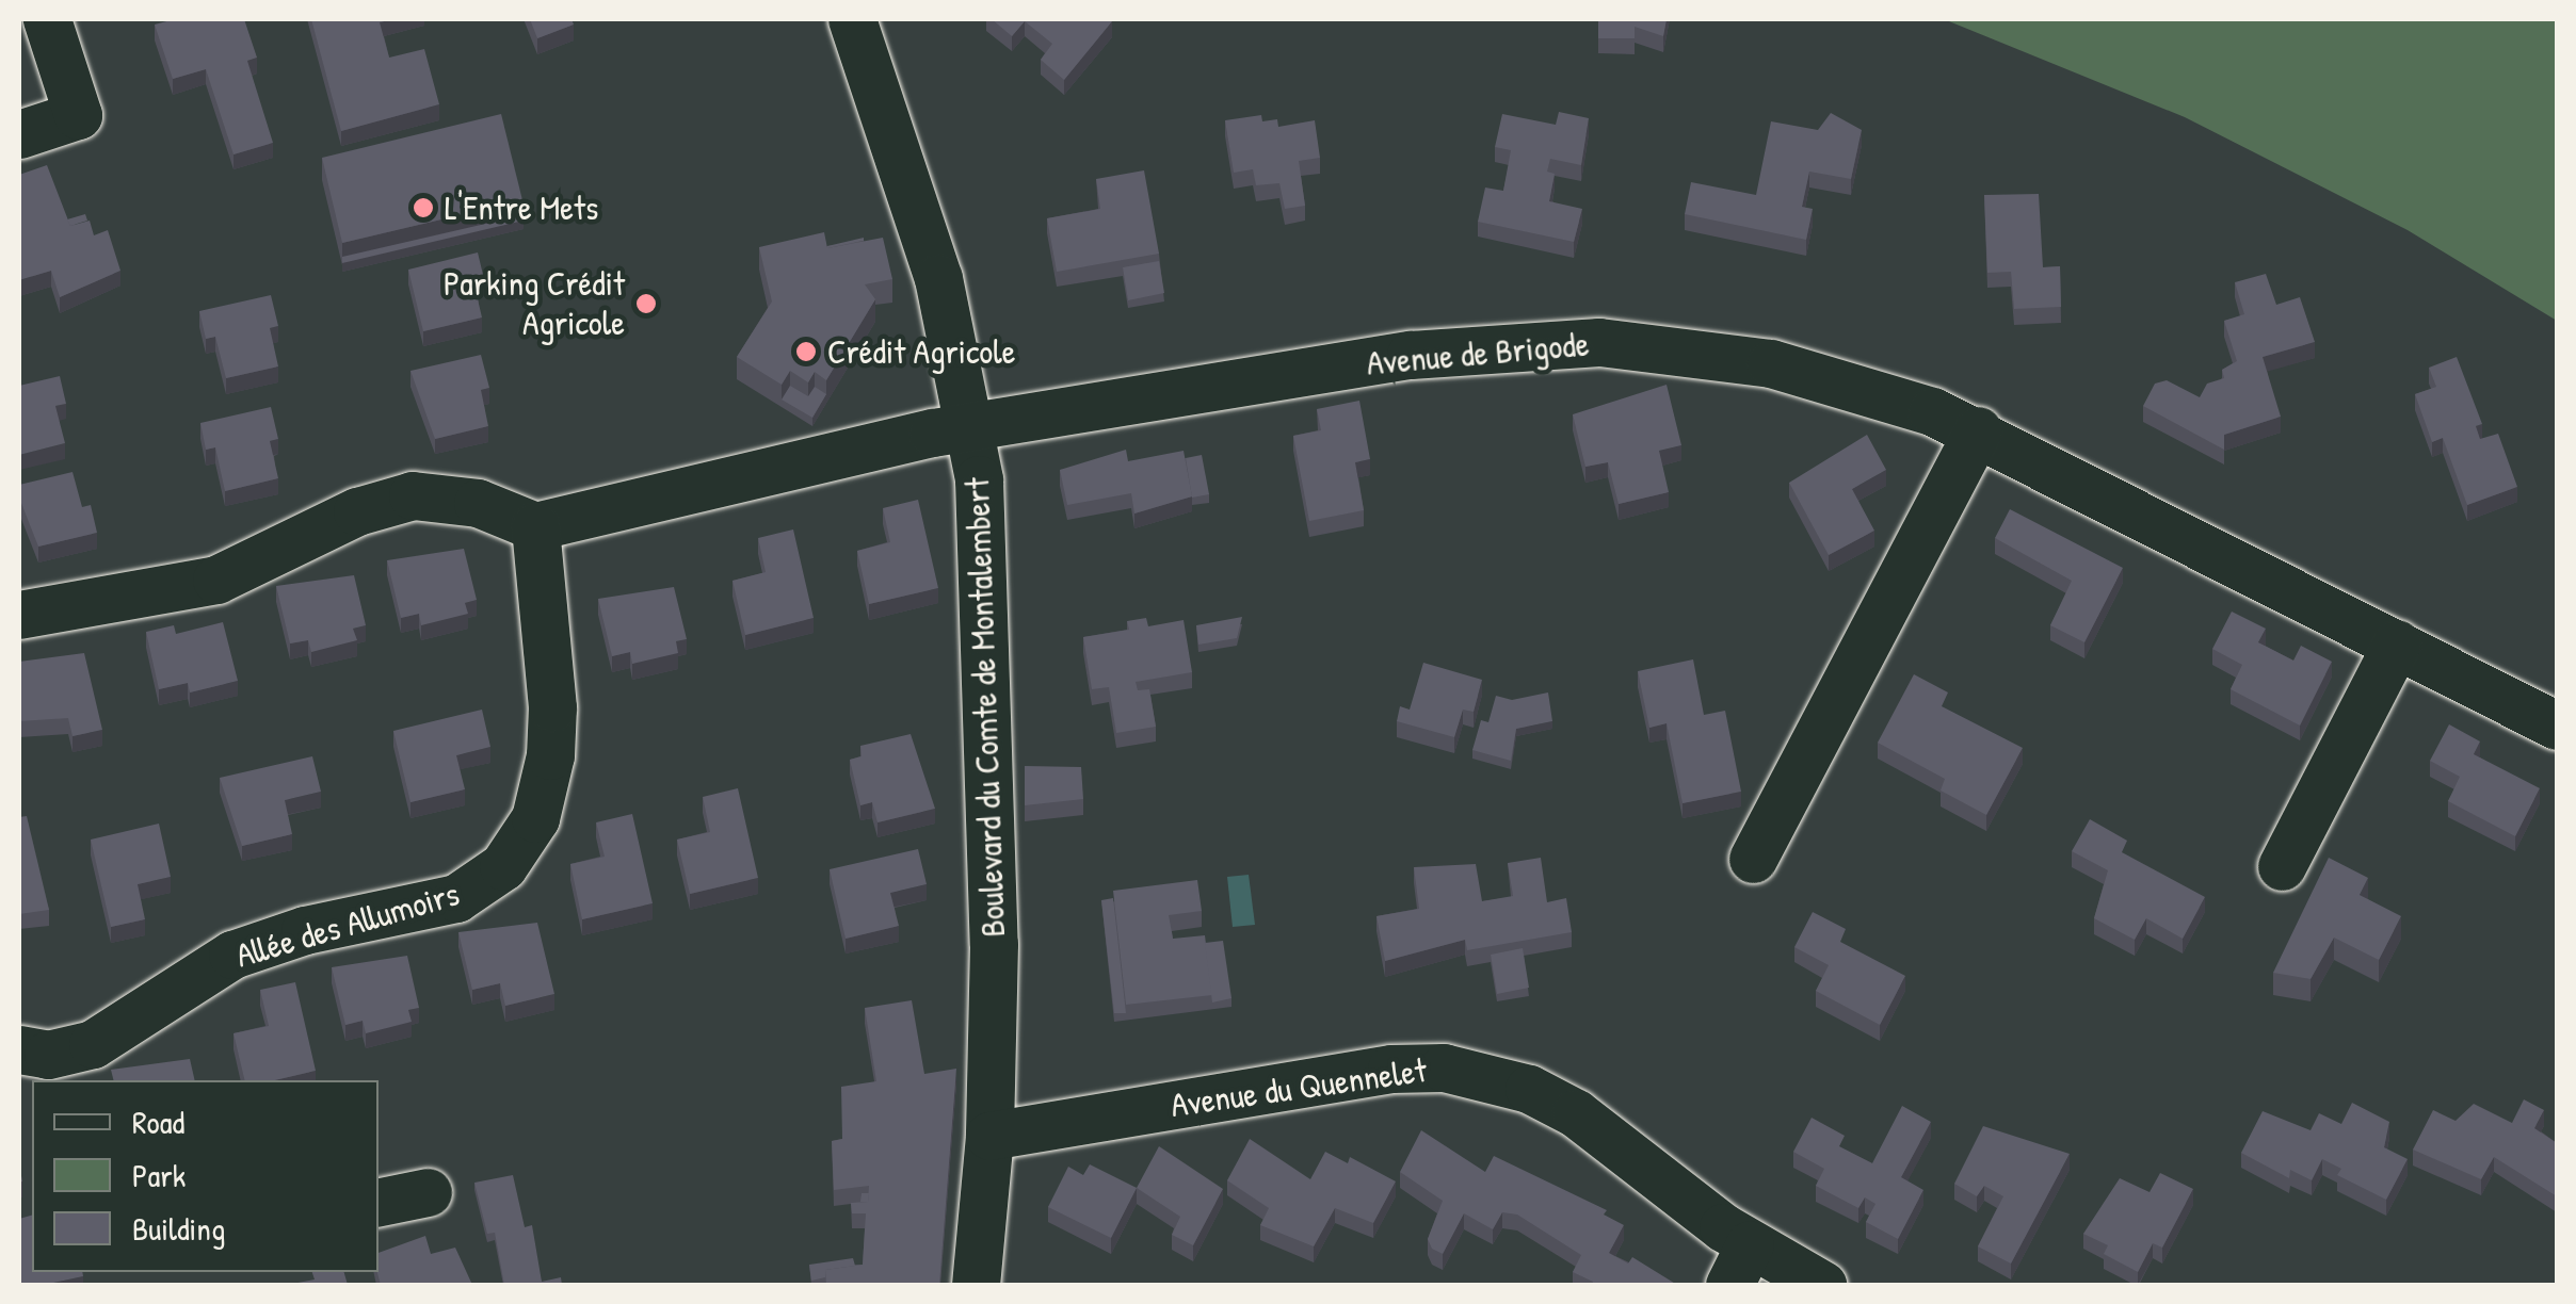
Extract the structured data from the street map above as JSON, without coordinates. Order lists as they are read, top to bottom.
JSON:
{
  "streets": {
    "street": [
      "Avenue de Brigode",
      "Boulevard du Comte de Montalembert",
      "Allée des Allumoirs",
      "Avenue du Quennelet"
    ]
  },
  "crossings": [
    ["Avenue de Brigode", "Boulevard du Comte de Montalembert"],
    ["Boulevard du Comte de Montalembert", "Avenue du Quennelet"]
  ],
  "places": ["L'Entre Mets", "Parking Crédit Agricole", "Crédit Agricole"],
  "legend": ["Road", "Park", "Building"]
}
